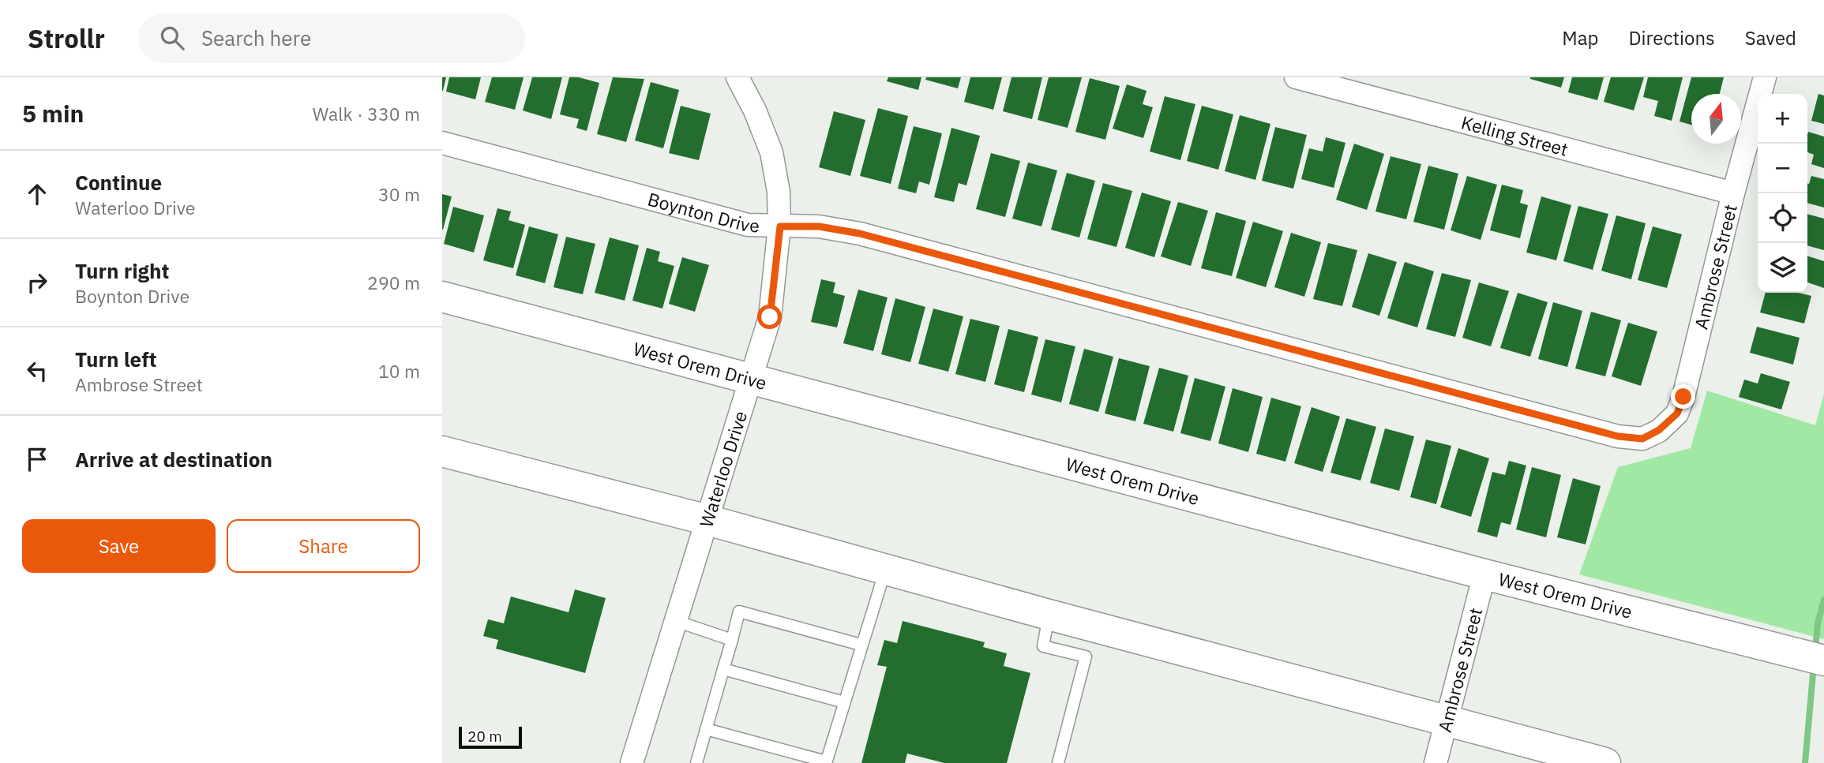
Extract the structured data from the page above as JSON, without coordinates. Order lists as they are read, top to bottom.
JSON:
{
  "streets": {
    "main road": ["West Orem Drive"],
    "street": [
      "Kelling Street",
      "Boynton Drive",
      "Ambrose Street",
      "Waterloo Drive"
    ]
  },
  "crossings": [
    ["Kelling Street", "Ambrose Street"],
    ["Boynton Drive", "Ambrose Street"],
    ["Boynton Drive", "Waterloo Drive"],
    ["Ambrose Street", "West Orem Drive"],
    ["West Orem Drive", "Waterloo Drive"]
  ],
  "scale_bar": "20 m",
  "north": "top",
  "page": {
    "header": "Strollr",
    "search": "Search here",
    "nav": ["Map", "Directions", "Saved"],
    "heading": ["5 min", "Walk · 330 m"],
    "map_buttons": ["+", "−"],
    "list": [
      ["Continue", "Waterloo Drive", "30 m"],
      ["Turn right", "Boynton Drive", "290 m"],
      ["Turn left", "Ambrose Street", "10 m"],
      "Arrive at destination"
    ],
    "buttons": ["Save", "Share"],
    "scale": "20 m"
  }
}
